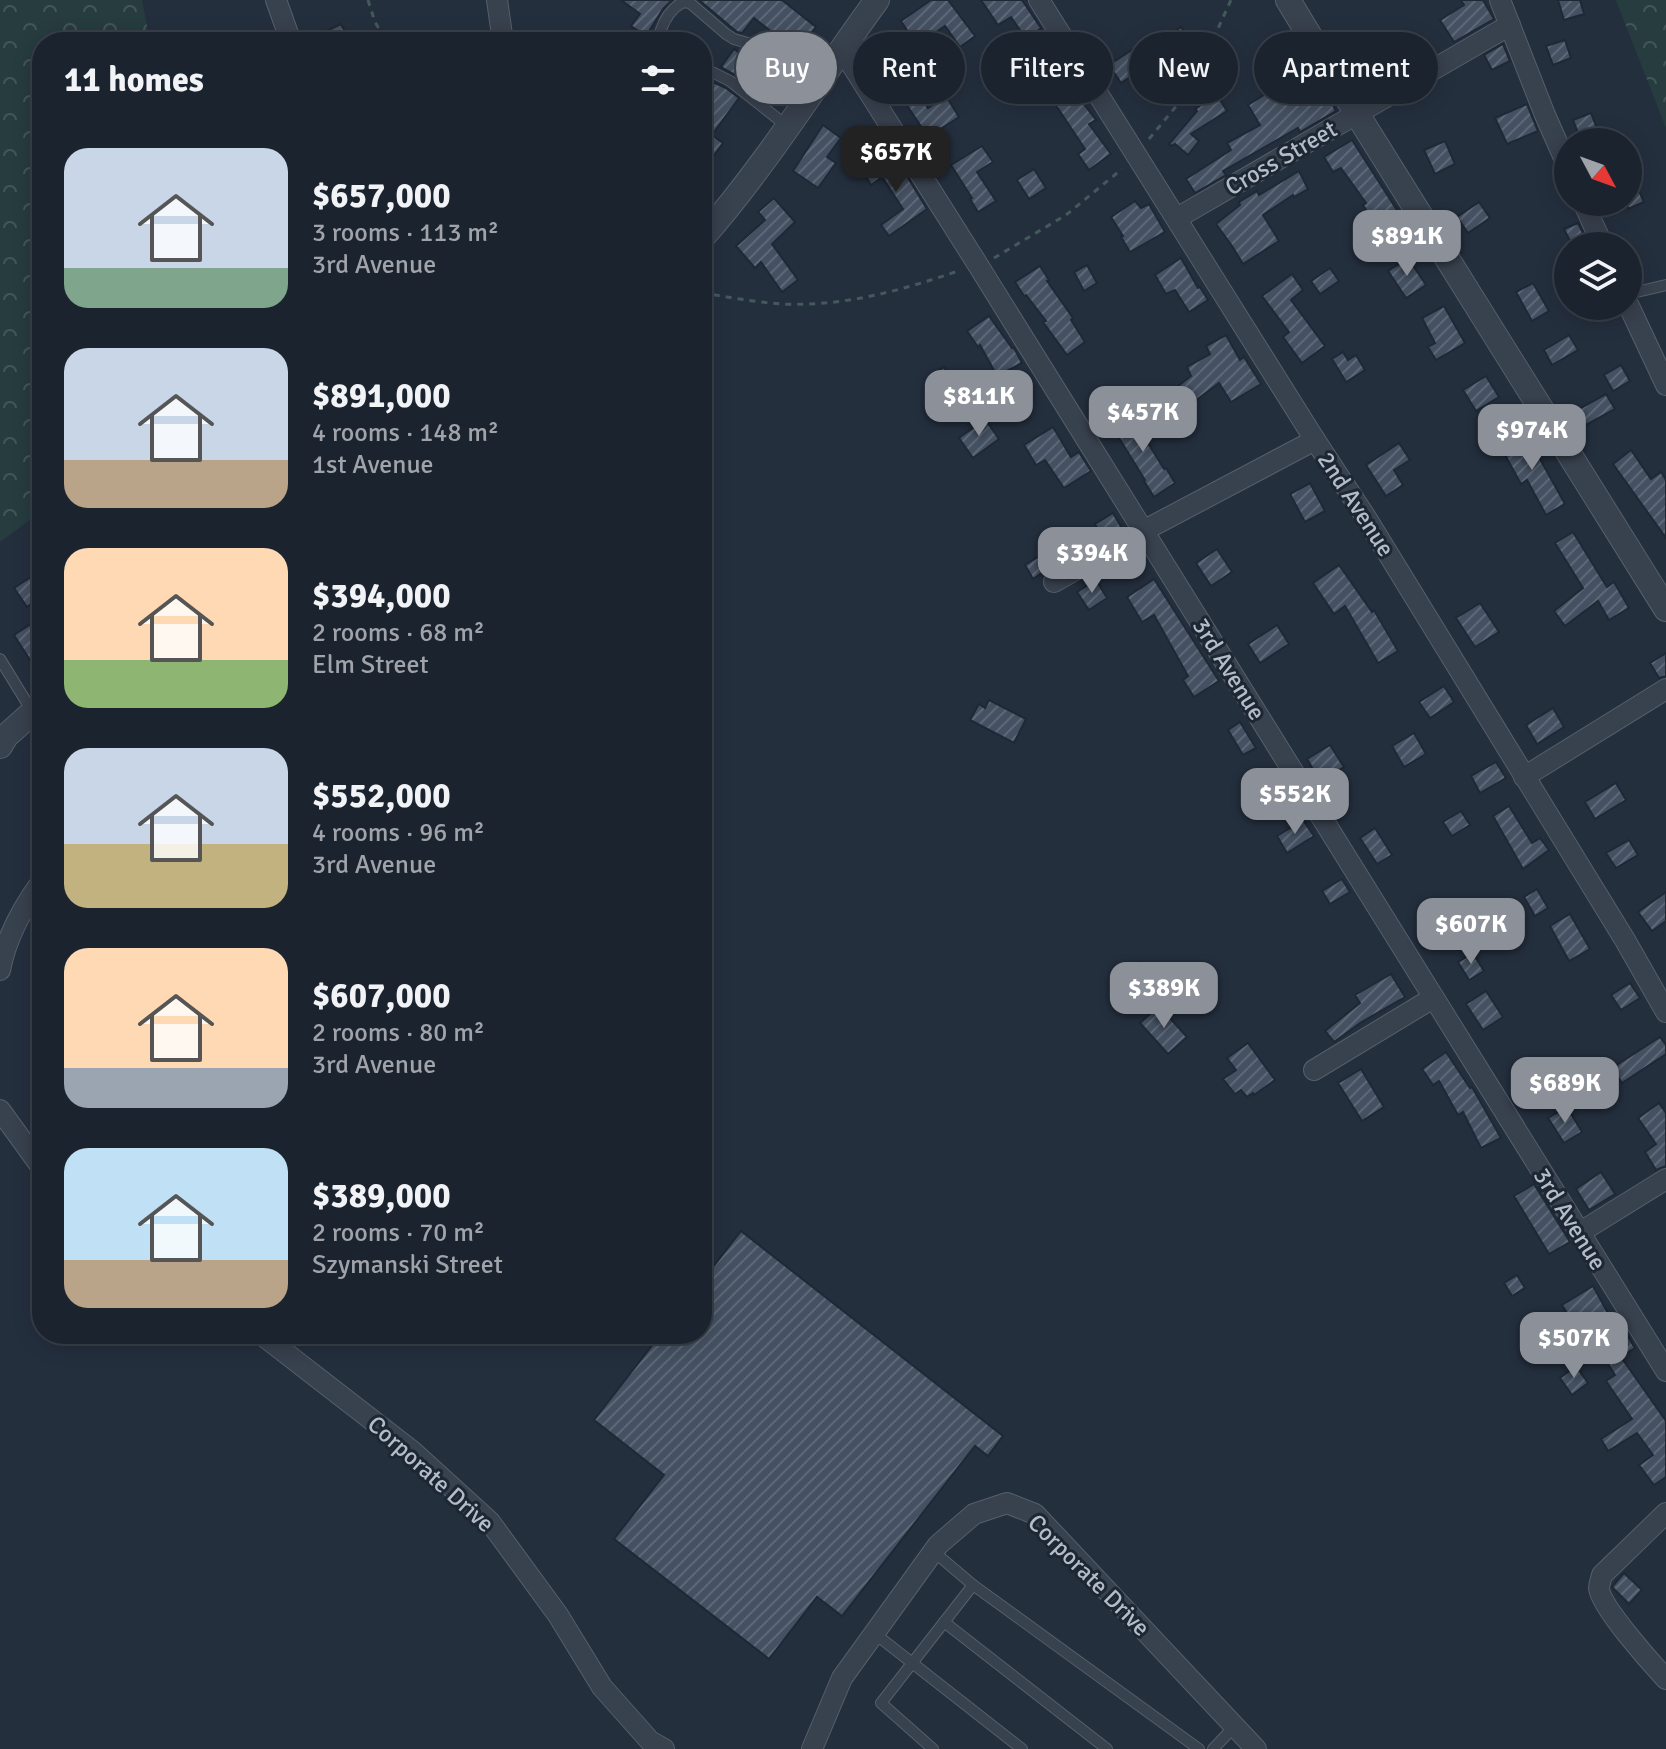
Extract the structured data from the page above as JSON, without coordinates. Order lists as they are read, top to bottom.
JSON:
{
  "streets": {
    "street": [
      "Cross Street",
      "2nd Avenue",
      "3rd Avenue",
      "Corporate Drive"
    ]
  },
  "crossings": [
    ["Cross Street", "2nd Avenue"]
  ],
  "north": "bottom right",
  "page": {
    "chip": [
      "Buy",
      "Rent",
      "Filters",
      "New",
      "Apartment"
    ],
    "heading": "11 homes",
    "price": [
      "$657K",
      "$891K",
      "$811K",
      "$457K",
      "$974K",
      "$394K",
      "$552K",
      "$607K",
      "$389K",
      "$689K",
      "$507K"
    ],
    "list": [
      {
        "name": "$657,000",
        "note": "3 rooms · 113 m² · 3rd Avenue"
      },
      {
        "name": "$891,000",
        "note": "4 rooms · 148 m² · 1st Avenue"
      },
      {
        "name": "$394,000",
        "note": "2 rooms · 68 m² · Elm Street"
      },
      {
        "name": "$552,000",
        "note": "4 rooms · 96 m² · 3rd Avenue"
      },
      {
        "name": "$607,000",
        "note": "2 rooms · 80 m² · 3rd Avenue"
      },
      {
        "name": "$389,000",
        "note": "2 rooms · 70 m² · Szymanski Street"
      }
    ]
  }
}
